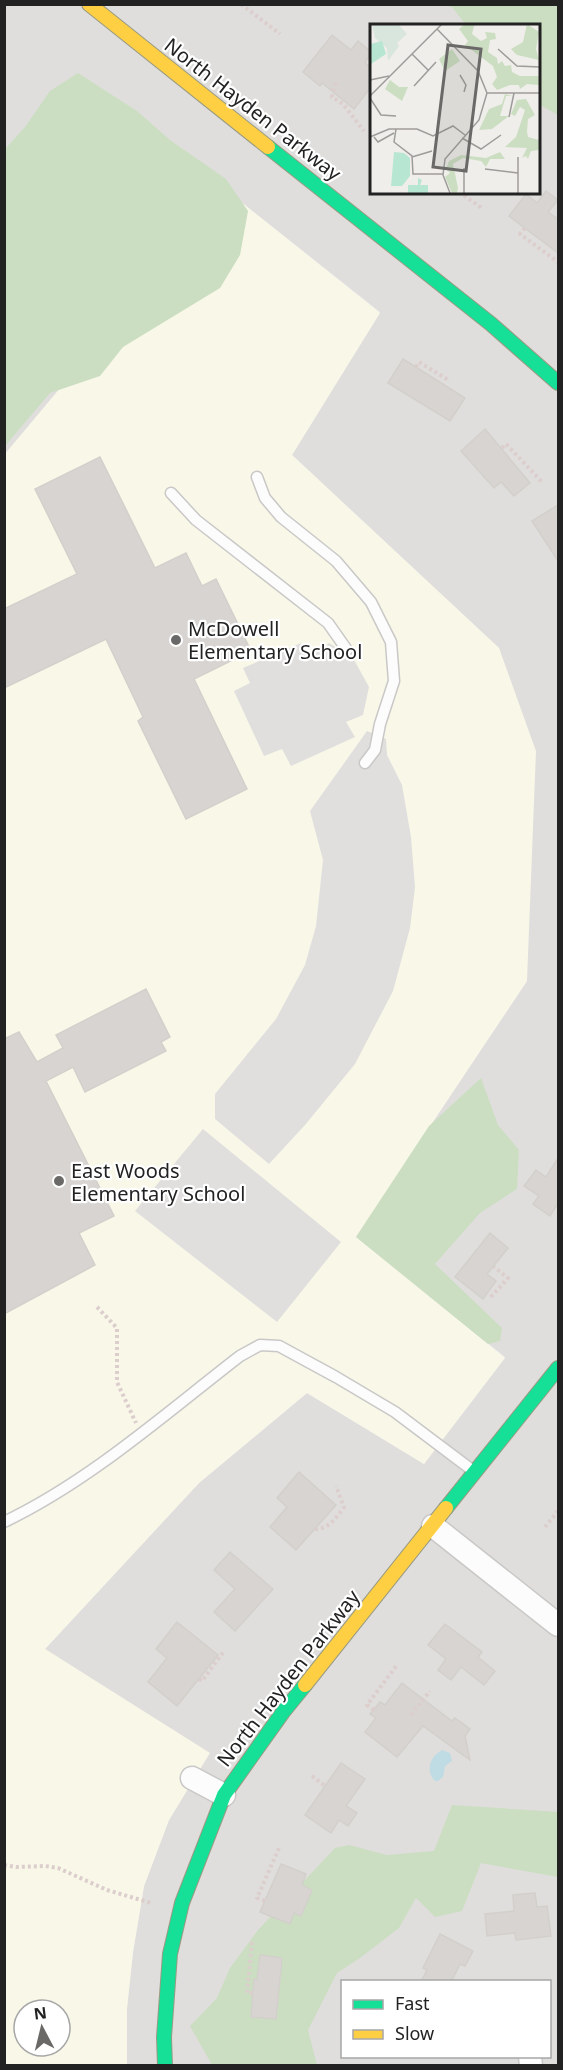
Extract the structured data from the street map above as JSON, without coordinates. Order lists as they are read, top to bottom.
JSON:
{
  "streets": {
    "street": ["North Hayden Parkway"]
  },
  "places": ["McDowell Elementary School", "East Woods Elementary School"],
  "legend": ["Fast", "Slow"],
  "north": "top"
}
